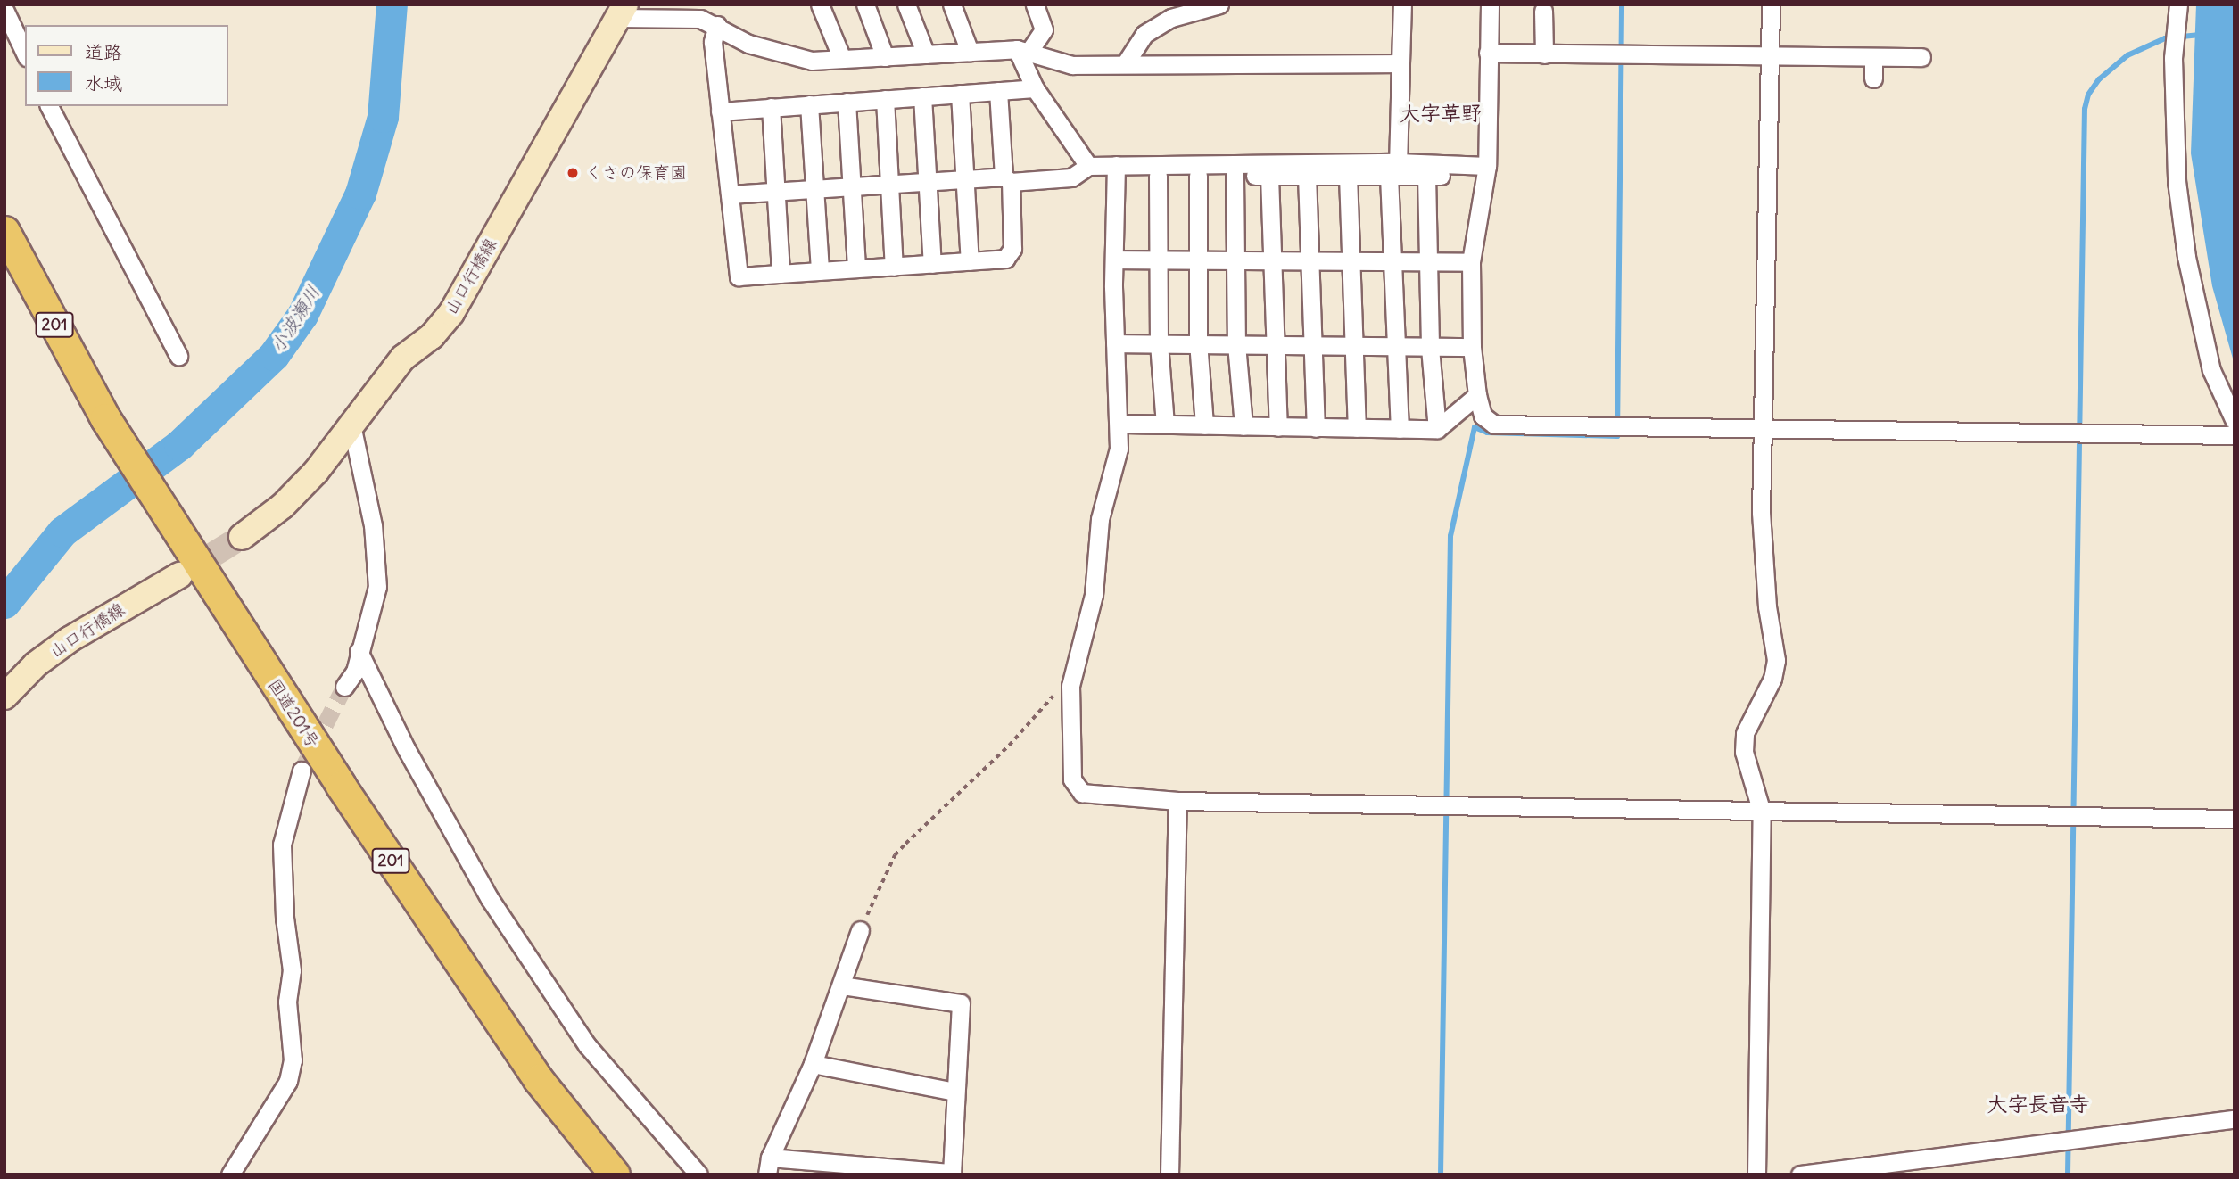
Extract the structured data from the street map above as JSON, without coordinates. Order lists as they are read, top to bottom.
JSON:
{
  "streets": {
    "highway": ["201", "国道201号"],
    "main road": ["山口行橋線"]
  },
  "districts": ["大字草野", "大字長音寺"],
  "water": ["小波瀬川"],
  "places": ["くさの保育園"],
  "legend": ["道路", "水域"]
}
